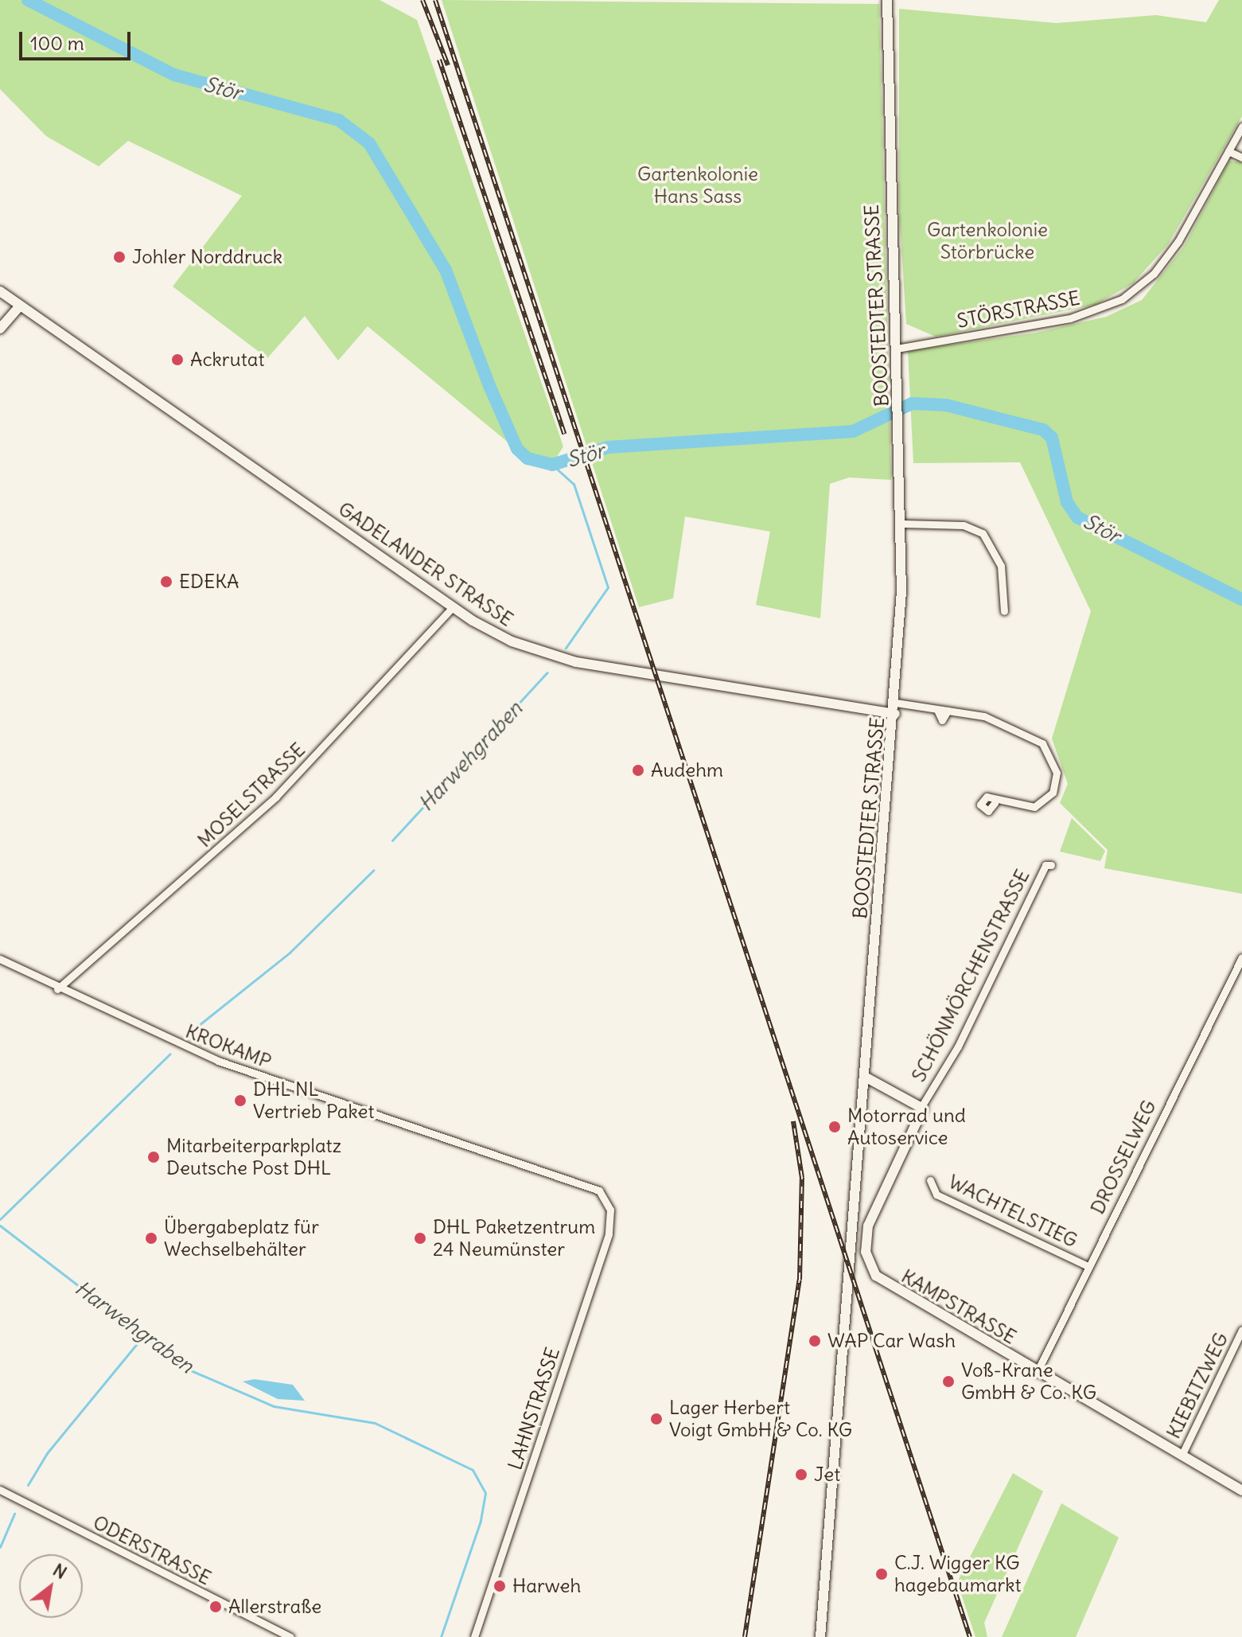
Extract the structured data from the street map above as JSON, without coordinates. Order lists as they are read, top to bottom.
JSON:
{
  "streets": {
    "street": [
      "BOOSTEDTER STRASSE",
      "STÖRSTRASSE",
      "GADELANDER STRASSE",
      "MOSELSTRASSE",
      "SCHÖNMÖRCHENSTRASSE",
      "KROKAMP",
      "DROSSELWEG",
      "WACHTELSTIEG",
      "KAMPSTRASSE",
      "KIEBITZWEG",
      "LAHNSTRASSE",
      "ODERSTRASSE"
    ]
  },
  "crossings": [
    ["BOOSTEDTER STRASSE", "STÖRSTRASSE"],
    ["BOOSTEDTER STRASSE", "GADELANDER STRASSE"],
    ["BOOSTEDTER STRASSE", "SCHÖNMÖRCHENSTRASSE"],
    ["GADELANDER STRASSE", "MOSELSTRASSE"],
    ["MOSELSTRASSE", "KROKAMP"],
    ["SCHÖNMÖRCHENSTRASSE", "KAMPSTRASSE"],
    ["KROKAMP", "LAHNSTRASSE"],
    ["DROSSELWEG", "WACHTELSTIEG"],
    ["DROSSELWEG", "KAMPSTRASSE"],
    ["KAMPSTRASSE", "KIEBITZWEG"]
  ],
  "water": ["Stör", "Harwehgraben"],
  "parks": ["Gartenkolonie Hans Sass", "Gartenkolonie Störbrücke"],
  "places": [
    "Johler Norddruck",
    "Ackrutat",
    "EDEKA",
    "Audehm",
    "DHL NL Vertrieb Paket",
    "Motorrad und Autoservice",
    "Mitarbeiterparkplatz Deutsche Post DHL",
    "Übergabeplatz für Wechselbehälter",
    "DHL Paketzentrum 24 Neumünster",
    "WAP Car Wash",
    "Voß-Krane GmbH & Co. KG",
    "Lager Herbert Voigt GmbH & Co. KG",
    "Jet",
    "C.J. Wigger KG hagebaumarkt",
    "Harweh",
    "Allerstraße"
  ],
  "scale_bar": "100 m",
  "north": "top right"
}
